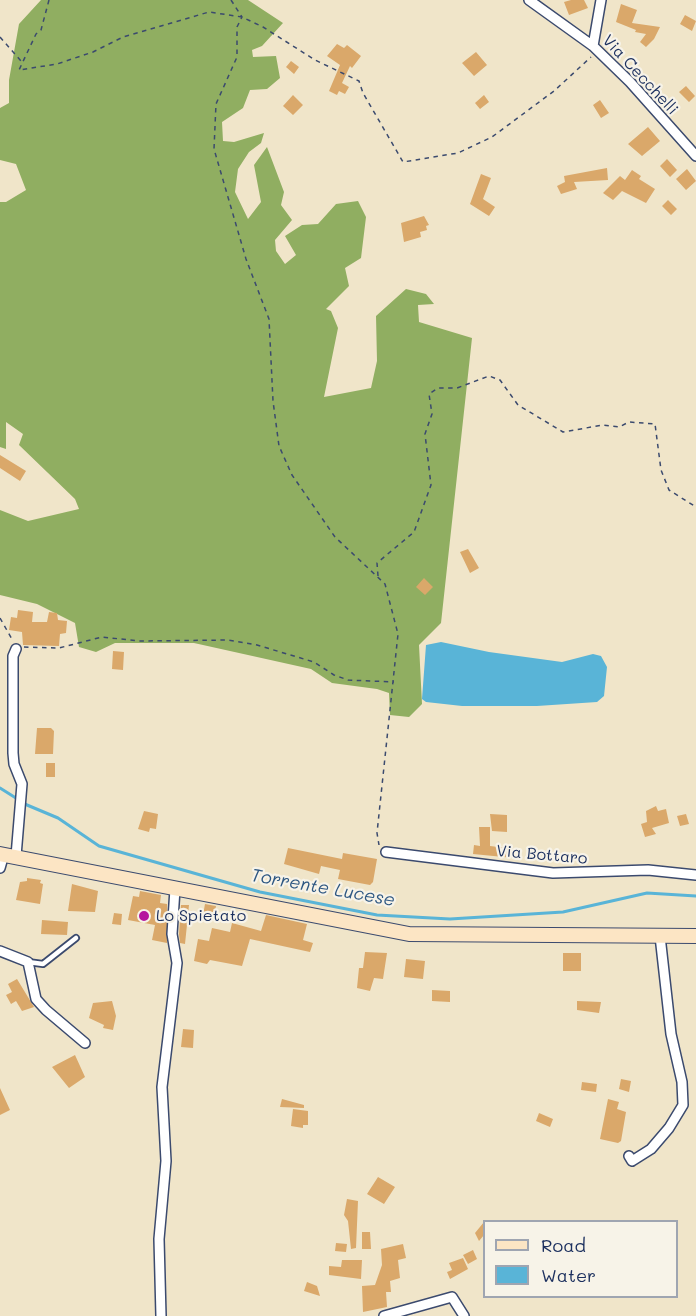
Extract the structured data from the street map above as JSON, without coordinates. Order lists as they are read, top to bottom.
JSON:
{
  "streets": {
    "street": ["Via Cecchelli", "Via Bottaro"]
  },
  "water": ["Torrente Lucese"],
  "places": ["Lo Spietato"],
  "legend": ["Road", "Water"]
}
